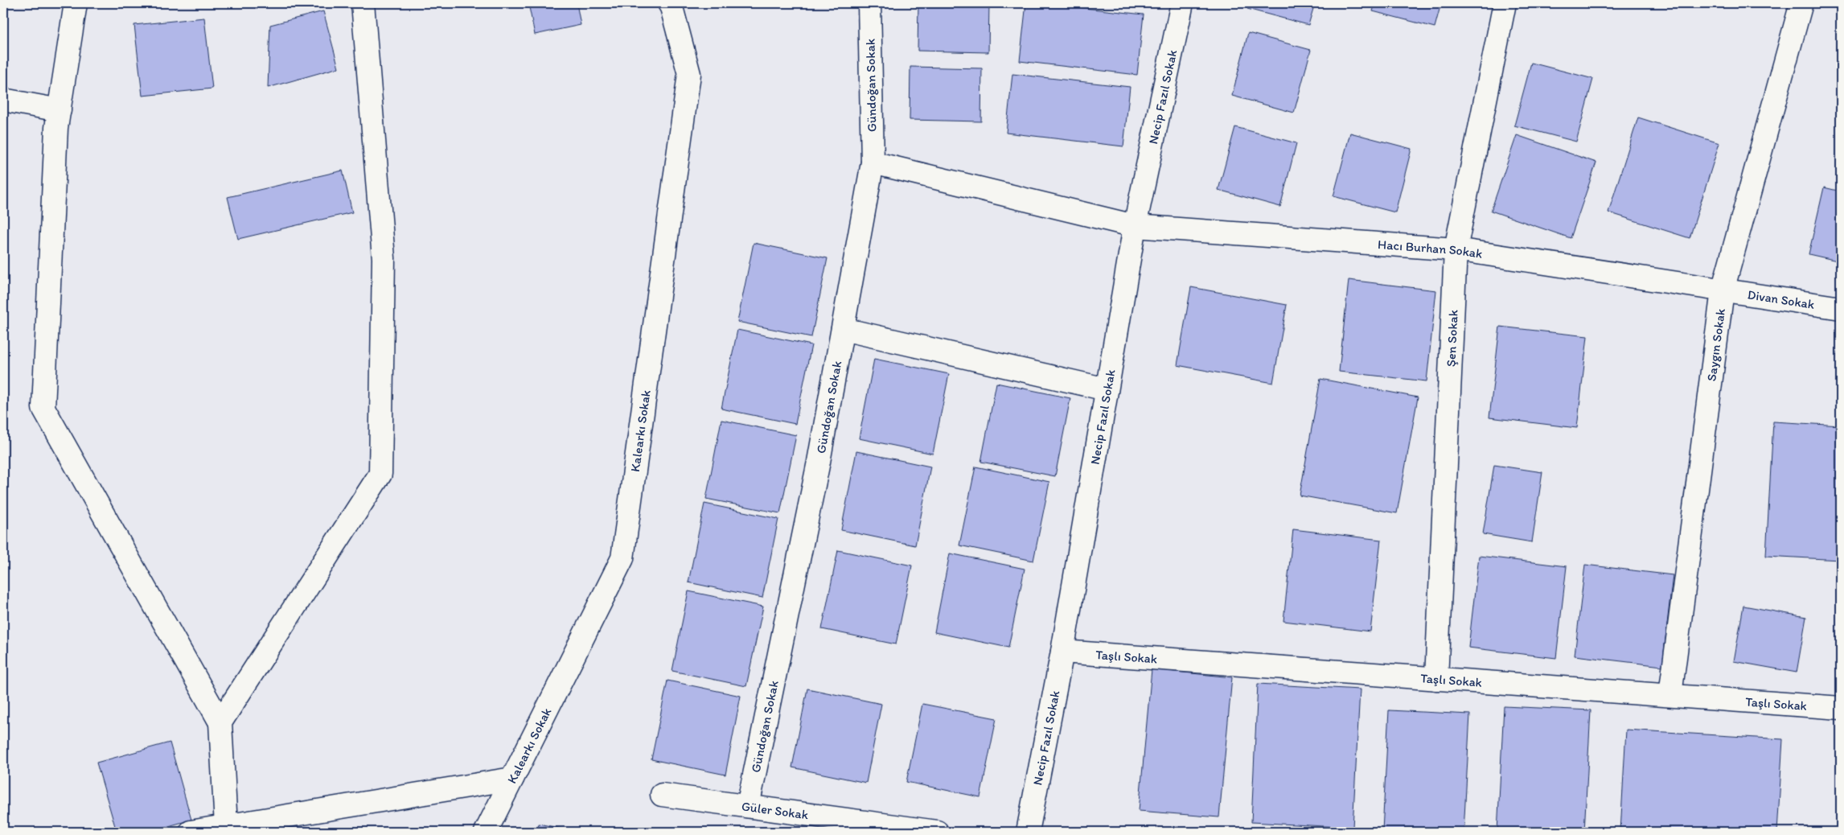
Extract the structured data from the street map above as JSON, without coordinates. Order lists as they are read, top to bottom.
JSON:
{
  "streets": {
    "street": [
      "Gündoğan Sokak",
      "Necip Fazıl Sokak",
      "Hacı Burhan Sokak",
      "Divan Sokak",
      "Şen Sokak",
      "Saygın Sokak",
      "Kalearkı Sokak",
      "Taşlı Sokak",
      "Güler Sokak"
    ]
  },
  "crossings": [
    ["Gündoğan Sokak", "Hacı Burhan Sokak"],
    ["Gündoğan Sokak", "Güler Sokak"],
    ["Necip Fazıl Sokak", "Hacı Burhan Sokak"],
    ["Necip Fazıl Sokak", "Taşlı Sokak"],
    ["Hacı Burhan Sokak", "Divan Sokak"],
    ["Hacı Burhan Sokak", "Şen Sokak"],
    ["Hacı Burhan Sokak", "Saygın Sokak"],
    ["Divan Sokak", "Saygın Sokak"],
    ["Şen Sokak", "Taşlı Sokak"],
    ["Saygın Sokak", "Taşlı Sokak"]
  ]
}
